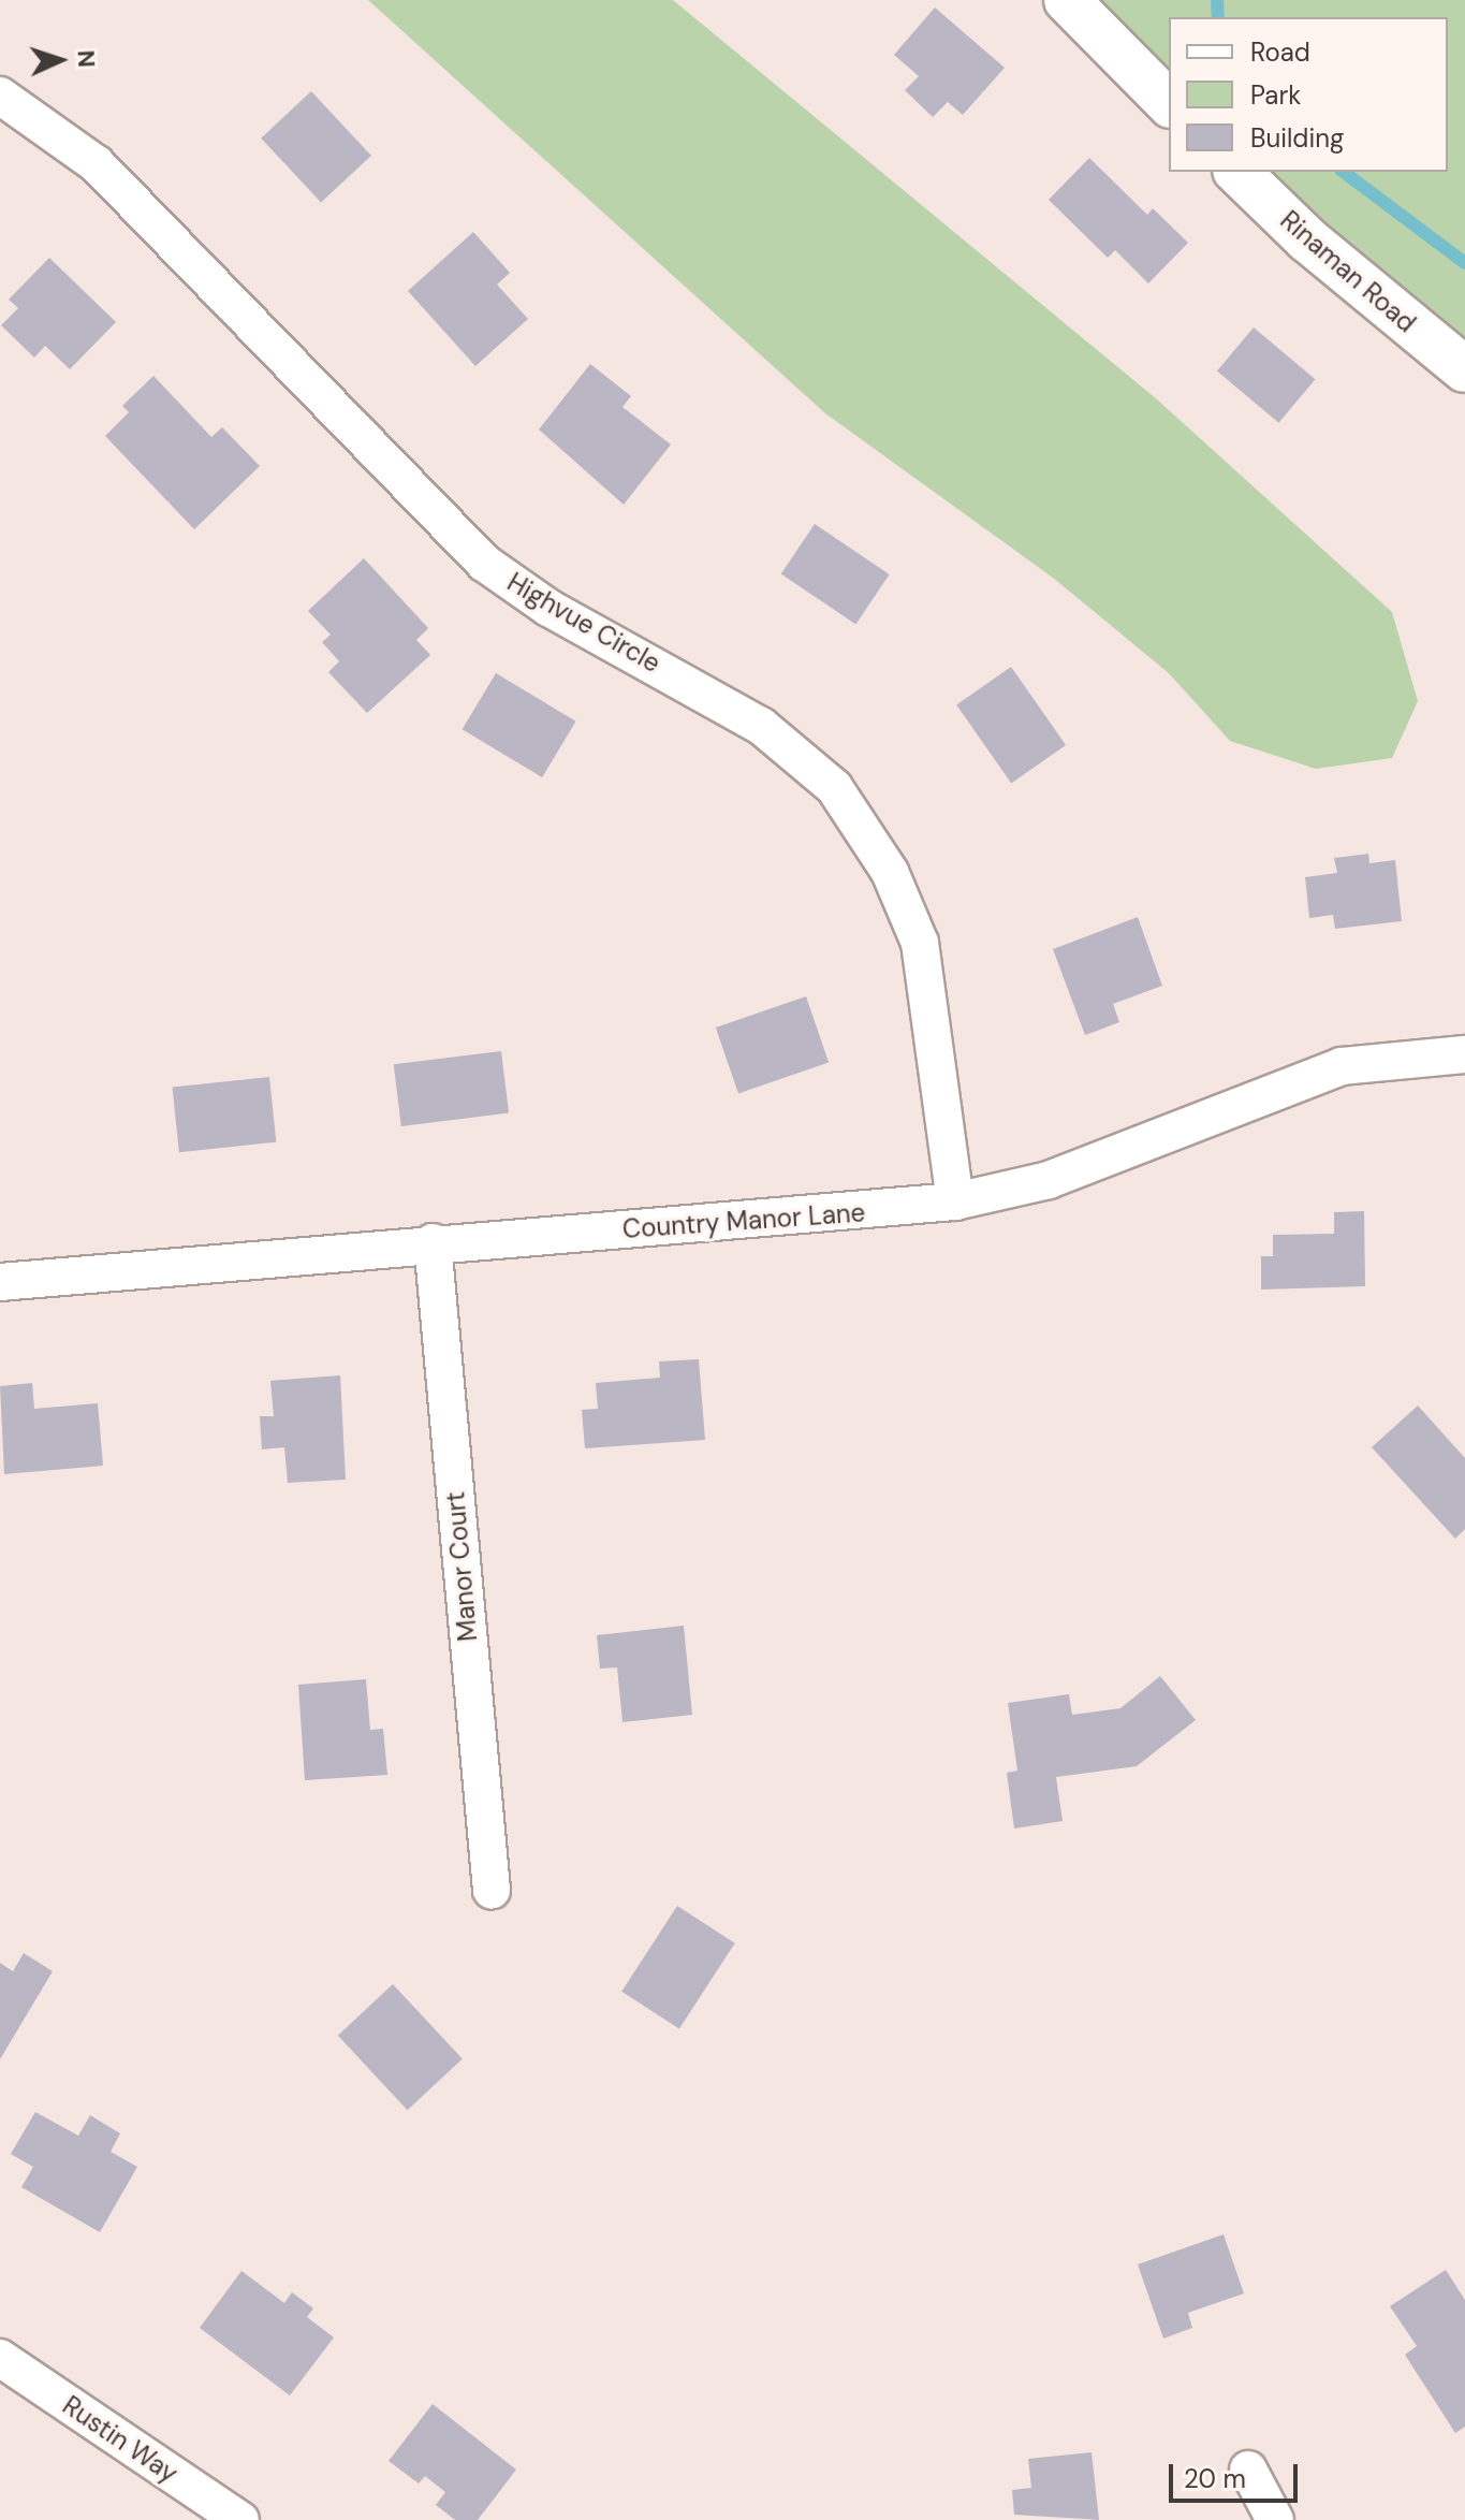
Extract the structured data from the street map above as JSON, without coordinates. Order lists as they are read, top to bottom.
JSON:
{
  "streets": {
    "street": [
      "Rinaman Road",
      "Highvue Circle",
      "Country Manor Lane",
      "Manor Court",
      "Rustin Way"
    ]
  },
  "crossings": [
    ["Highvue Circle", "Country Manor Lane"],
    ["Country Manor Lane", "Manor Court"]
  ],
  "legend": ["Road", "Park", "Building"],
  "scale_bar": "20 m",
  "north": "right"
}
